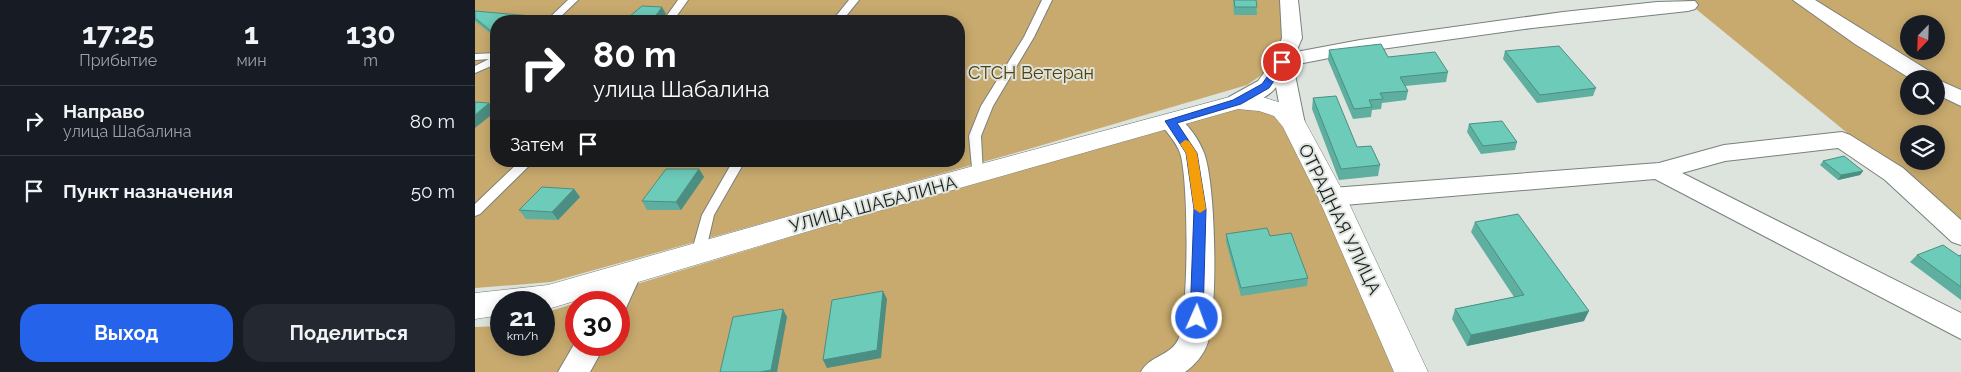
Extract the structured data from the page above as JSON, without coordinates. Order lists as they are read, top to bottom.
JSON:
{
  "streets": {
    "main road": ["УЛИЦА ШАБАЛИНА", "ОТРАДНАЯ УЛИЦА"]
  },
  "crossings": [
    ["УЛИЦА ШАБАЛИНА", "ОТРАДНАЯ УЛИЦА"]
  ],
  "parks": ["СТСН Ветеран"],
  "north": "bottom left",
  "page": {
    "eta": [
      "17:25",
      "Прибытие",
      "1",
      "мин",
      "130",
      "m"
    ],
    "turn": ["80 m", "улица Шабалина"],
    "list": [
      {
        "name": "Направо",
        "note": "улица Шабалина",
        "value": "80 m"
      },
      {
        "name": "Пункт назначения",
        "value": "50 m"
      }
    ],
    "then": "Затем",
    "speed": "21 km/h",
    "limit": "30",
    "buttons": ["Выход", "Поделиться"]
  }
}
